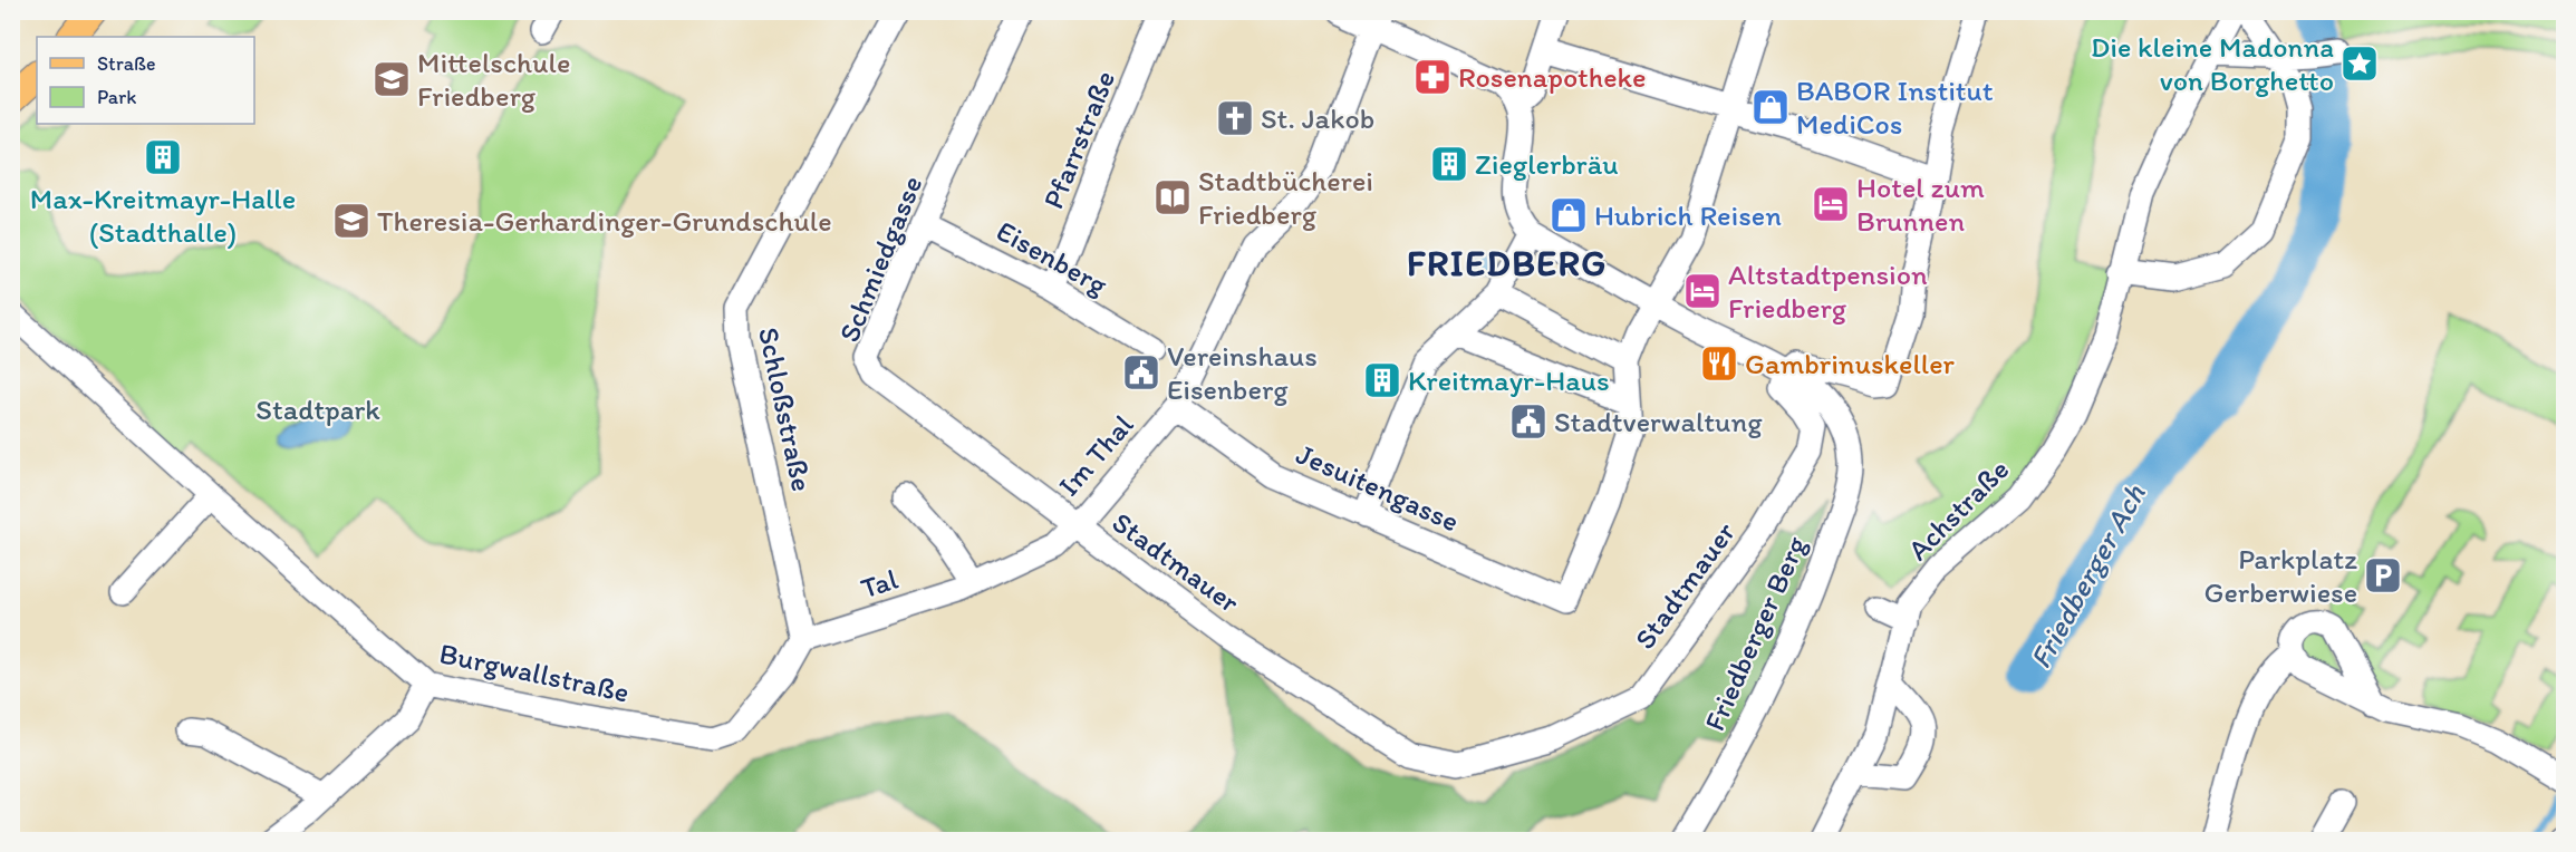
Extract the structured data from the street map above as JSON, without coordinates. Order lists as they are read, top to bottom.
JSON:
{
  "streets": {
    "street": [
      "Pfarrstraße",
      "Eisenberg",
      "Schmiedgasse",
      "Schloßstraße",
      "Im Thal",
      "Jesuitengasse",
      "Achstraße",
      "Stadtmauer",
      "Tal",
      "Friedberger Berg",
      "Burgwallstraße"
    ]
  },
  "crossings": [
    ["Pfarrstraße", "Eisenberg"],
    ["Eisenberg", "Schmiedgasse"],
    ["Schmiedgasse", "Im Thal"],
    ["Schmiedgasse", "Stadtmauer"],
    ["Schmiedgasse", "Tal"],
    ["Schloßstraße", "Tal"],
    ["Schloßstraße", "Burgwallstraße"],
    ["Im Thal", "Jesuitengasse"],
    ["Im Thal", "Stadtmauer"],
    ["Im Thal", "Tal"],
    ["Stadtmauer", "Tal"],
    ["Stadtmauer", "Friedberger Berg"],
    ["Tal", "Burgwallstraße"]
  ],
  "districts": ["FRIEDBERG"],
  "water": ["Friedberger Ach"],
  "parks": ["Stadtpark"],
  "places": {
    "place": ["Die kleine Madonna von Borghetto"],
    "pharmacy": ["Rosenapotheke"],
    "school or university": ["Mittelschule Friedberg", "Theresia-Gerhardinger-Grundschule"],
    "shop": ["BABOR Institut MediCos", "Hubrich Reisen"],
    "church": ["St. Jakob"],
    "building": ["Max-Kreitmayr-Halle (Stadthalle)", "Zieglerbräu", "Kreitmayr-Haus"],
    "library": ["Stadtbücherei Friedberg"],
    "hotel": ["Hotel zum Brunnen", "Altstadtpension Friedberg"],
    "restaurant": ["Gambrinuskeller"],
    "public building": ["Vereinshaus Eisenberg", "Stadtverwaltung"],
    "parking": ["Parkplatz Gerberwiese"]
  },
  "legend": ["Straße", "Park"]
}
